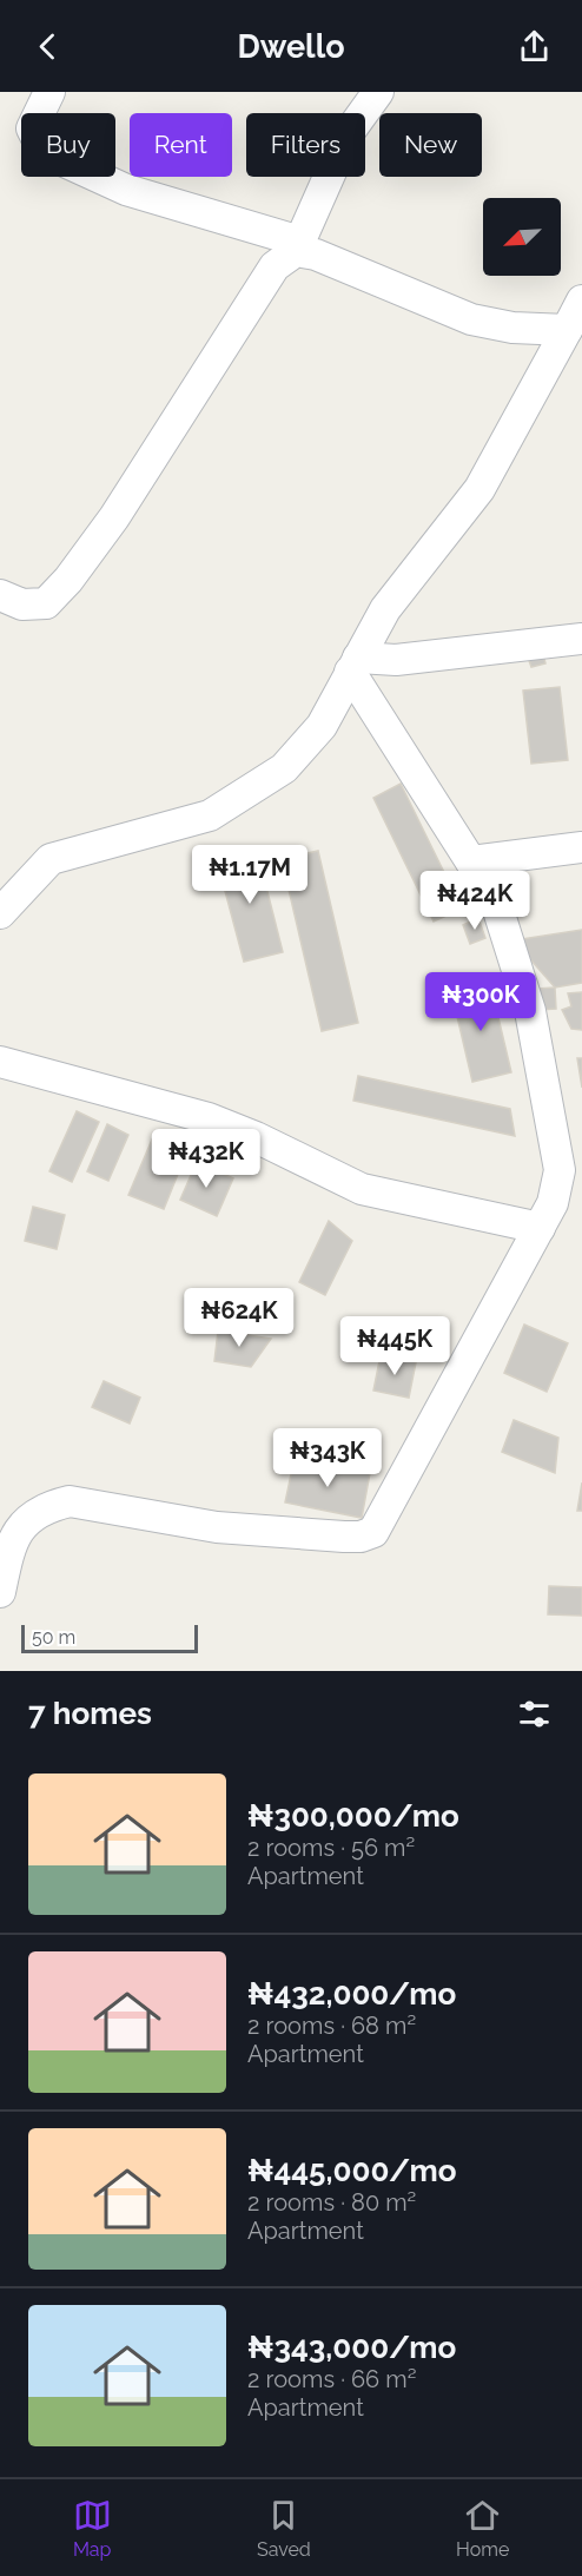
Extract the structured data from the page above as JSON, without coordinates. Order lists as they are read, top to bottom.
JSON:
{
  "scale_bar": "50 m",
  "north": "bottom left",
  "page": {
    "header": "Dwello",
    "chip": [
      "Buy",
      "Rent",
      "Filters",
      "New"
    ],
    "price": [
      "₦1.17M",
      "₦424K",
      "₦300K",
      "₦432K",
      "₦624K",
      "₦445K",
      "₦343K"
    ],
    "scale": "50 m",
    "heading": "7 homes",
    "list": [
      {
        "name": "₦300,000/mo",
        "note": "2 rooms · 56 m² · Apartment"
      },
      {
        "name": "₦432,000/mo",
        "note": "2 rooms · 68 m² · Apartment"
      },
      {
        "name": "₦445,000/mo",
        "note": "2 rooms · 80 m² · Apartment"
      },
      {
        "name": "₦343,000/mo",
        "note": "2 rooms · 66 m² · Apartment"
      }
    ],
    "tabs": ["Map", "Saved", "Home"]
  }
}
